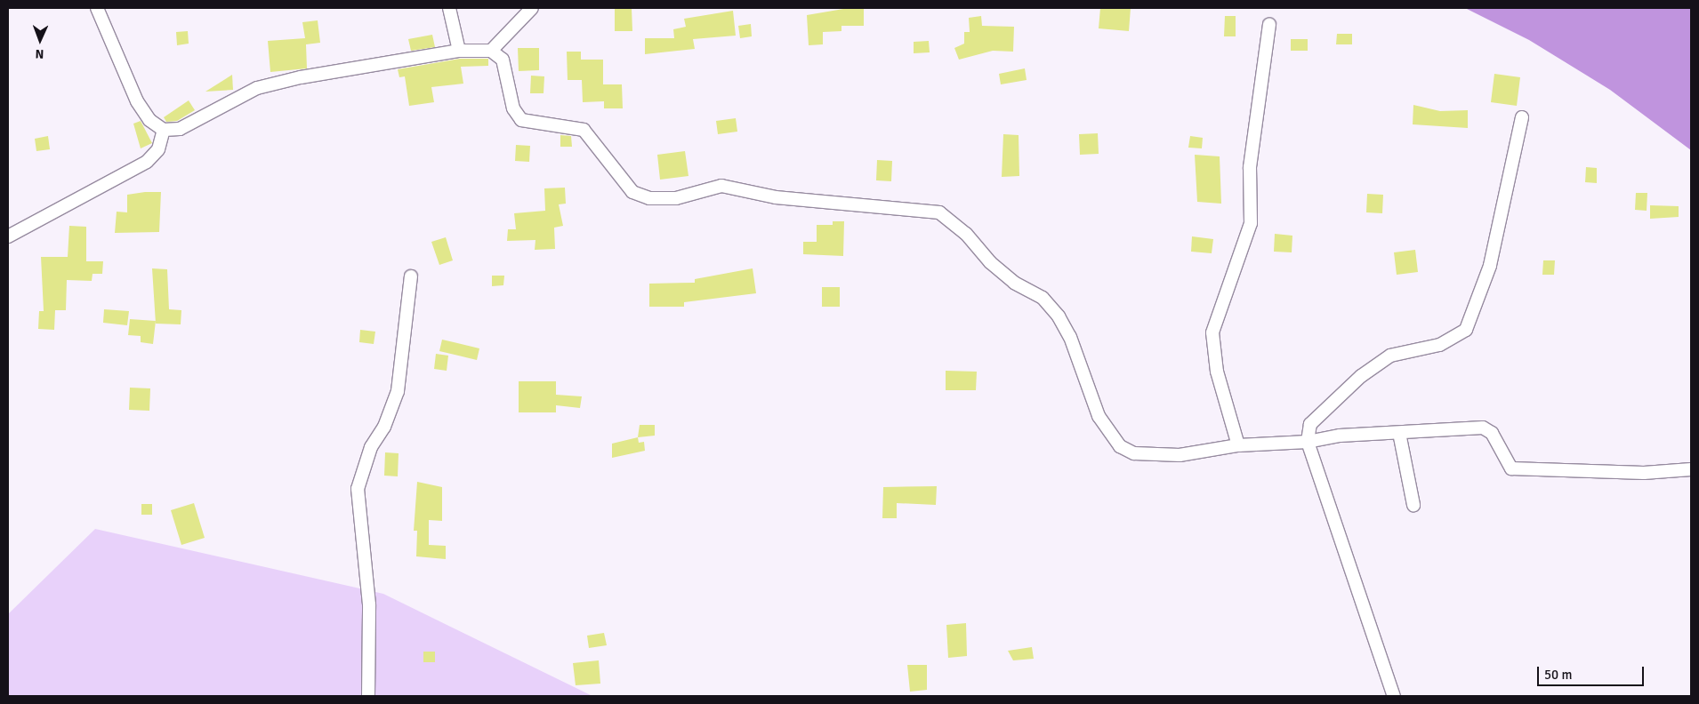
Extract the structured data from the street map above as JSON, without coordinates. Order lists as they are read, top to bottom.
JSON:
{
  "scale_bar": "50 m",
  "north": "bottom"
}
